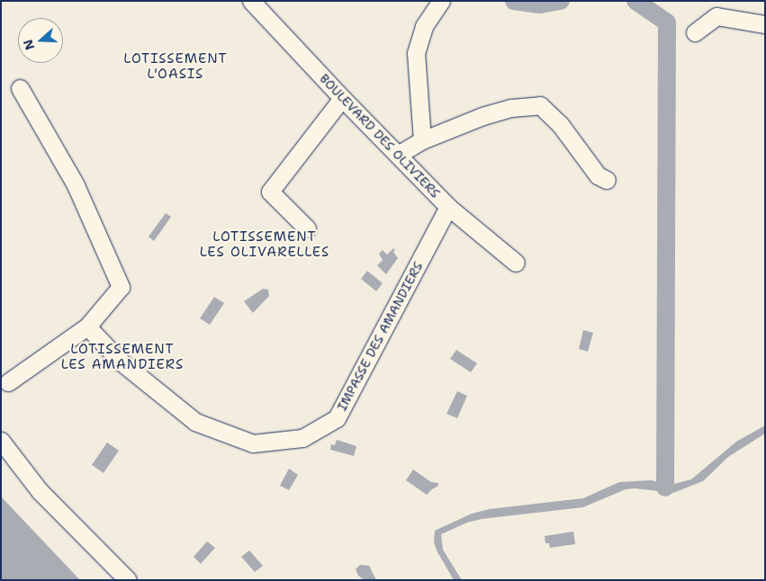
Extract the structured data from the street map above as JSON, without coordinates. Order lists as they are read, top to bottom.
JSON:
{
  "streets": {
    "street": ["BOULEVARD DES OLIVIERS", "IMPASSE DES AMANDIERS"]
  },
  "crossings": [
    ["BOULEVARD DES OLIVIERS", "IMPASSE DES AMANDIERS"]
  ],
  "districts": ["LOTISSEMENT L'OASIS", "LOTISSEMENT LES OLIVARELLES", "LOTISSEMENT LES AMANDIERS"],
  "north": "left"
}
